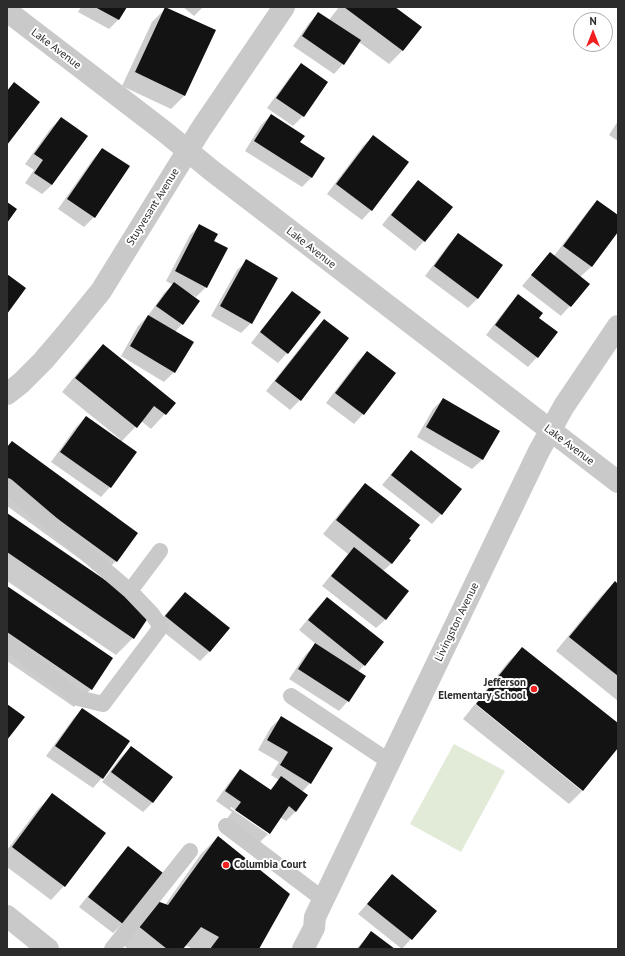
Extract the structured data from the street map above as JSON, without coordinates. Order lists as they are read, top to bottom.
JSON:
{
  "streets": {
    "street": ["Lake Avenue", "Stuyvesant Avenue", "Livingston Avenue"]
  },
  "crossings": [
    ["Lake Avenue", "Stuyvesant Avenue"],
    ["Lake Avenue", "Livingston Avenue"]
  ],
  "places": ["Jefferson Elementary School", "Columbia Court"],
  "north": "top"
}
